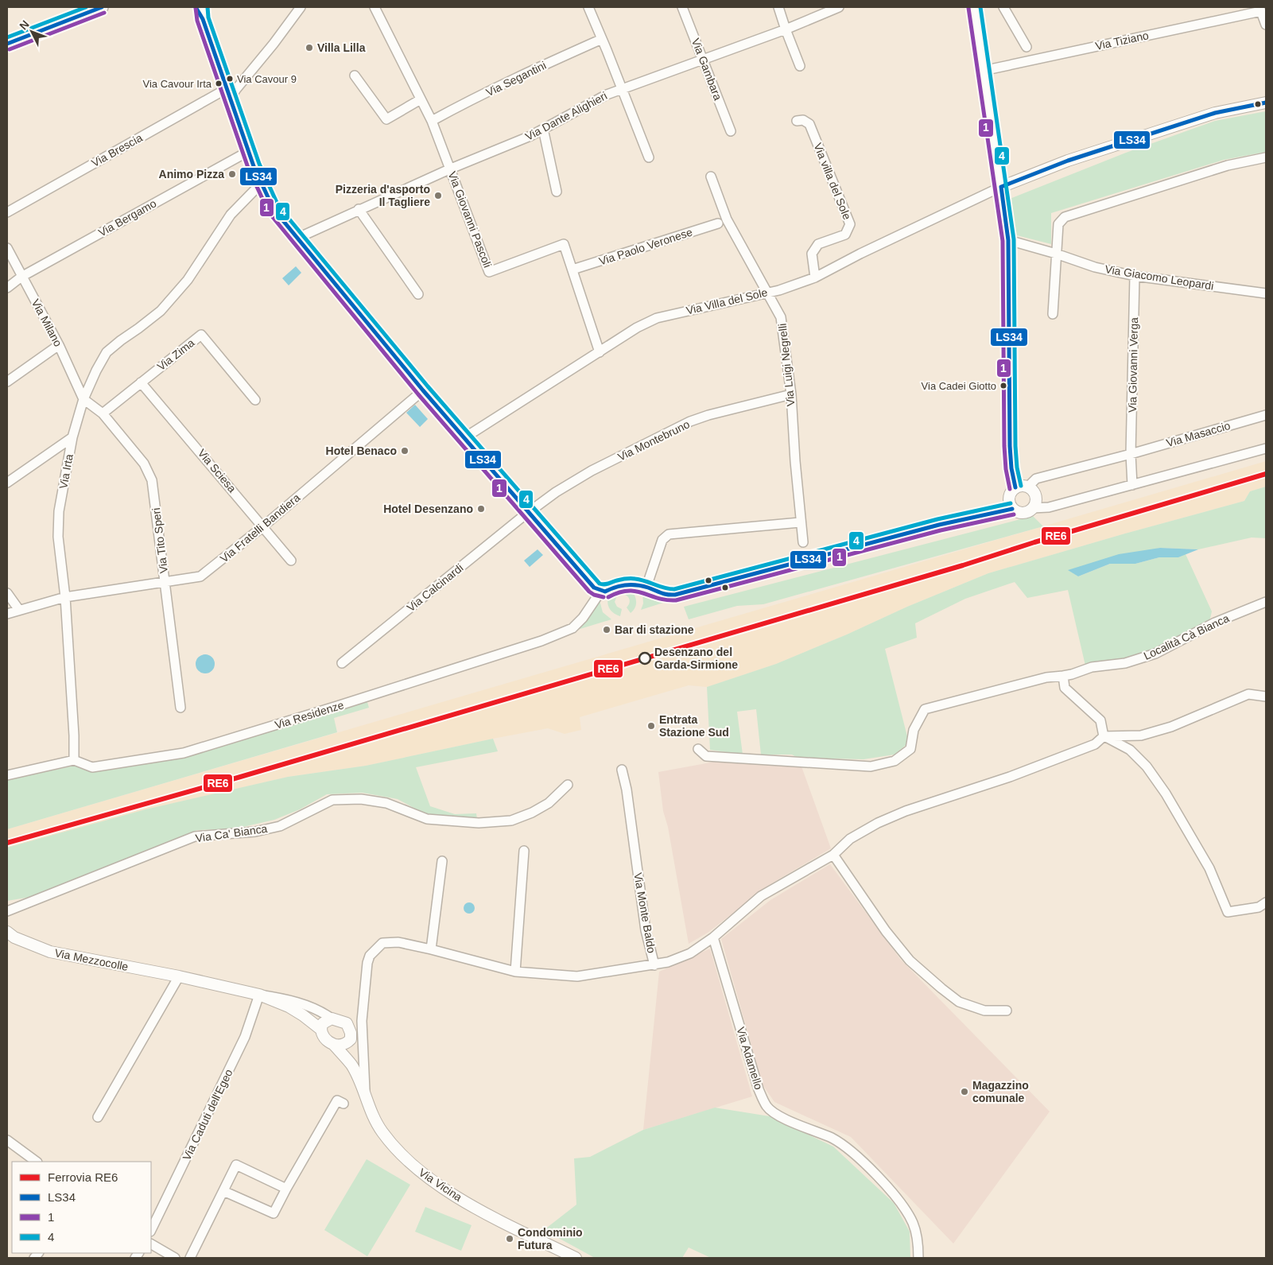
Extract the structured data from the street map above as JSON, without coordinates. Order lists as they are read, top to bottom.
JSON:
{
  "streets": {
    "street": [
      "Via Tiziano",
      "Via Gambara",
      "Via Segantini",
      "Via Dante Alighieri",
      "Via Brescia",
      "Via villa del Sole",
      "Via Bergamo",
      "Via Giovanni Pascoli",
      "Via Paolo Veronese",
      "Via Giacomo Leopardi",
      "Via Villa del Sole",
      "Via Milano",
      "Via Zima",
      "Via Luigi Negrelli",
      "Via Giovanni Verga",
      "Via Masaccio",
      "Via Montebruno",
      "Via Sciesa",
      "Via Irta",
      "Via Fratelli Bandiera",
      "Via Tito Speri",
      "Via Calcinardi",
      "Località Cà Bianca",
      "Via Residenze",
      "Via Ca' Bianca",
      "Via Monte Baldo",
      "Via Mezzocolle",
      "Via Adamello",
      "Via Caduti dell'Egeo",
      "Via Vicina"
    ]
  },
  "crossings": [
    ["Via Gambara", "Via Dante Alighieri"],
    ["Via Segantini", "Via Giovanni Pascoli"],
    ["Via Dante Alighieri", "Via Giovanni Pascoli"],
    ["Via villa del Sole", "Via Villa del Sole"],
    ["Via Bergamo", "Via Milano"],
    ["Via Giovanni Pascoli", "Via Paolo Veronese"],
    ["Via Giovanni Pascoli", "Via Villa del Sole"],
    ["Via Giacomo Leopardi", "Via Giovanni Verga"],
    ["Via Villa del Sole", "Via Luigi Negrelli"],
    ["Via Milano", "Via Irta"],
    ["Via Milano", "Via Tito Speri"],
    ["Via Zima", "Via Sciesa"],
    ["Via Zima", "Via Tito Speri"],
    ["Via Luigi Negrelli", "Via Montebruno"],
    ["Via Giovanni Verga", "Via Masaccio"],
    ["Via Montebruno", "Via Calcinardi"],
    ["Via Sciesa", "Via Fratelli Bandiera"],
    ["Via Irta", "Via Fratelli Bandiera"],
    ["Via Irta", "Via Tito Speri"],
    ["Via Irta", "Via Residenze"],
    ["Via Fratelli Bandiera", "Via Tito Speri"],
    ["Via Mezzocolle", "Via Caduti dell'Egeo"],
    ["Via Mezzocolle", "Via Vicina"]
  ],
  "places": [
    "Villa Lilla",
    "Via Cavour 9",
    "Via Cavour Irta",
    "Animo Pizza",
    "Pizzeria d'asporto Il Tagliere",
    "Via Cadei Giotto",
    "Hotel Benaco",
    "Hotel Desenzano",
    "Bar di stazione",
    "Desenzano del Garda-Sirmione",
    "Entrata Stazione Sud",
    "Magazzino comunale",
    "Condominio Futura"
  ],
  "lines": [
    "transit line LS34",
    "transit line 4",
    "transit line 1",
    "rail line RE6"
  ],
  "legend": [
    "Ferrovia RE6",
    "LS34",
    "1",
    "4"
  ],
  "north": "top left"
}
